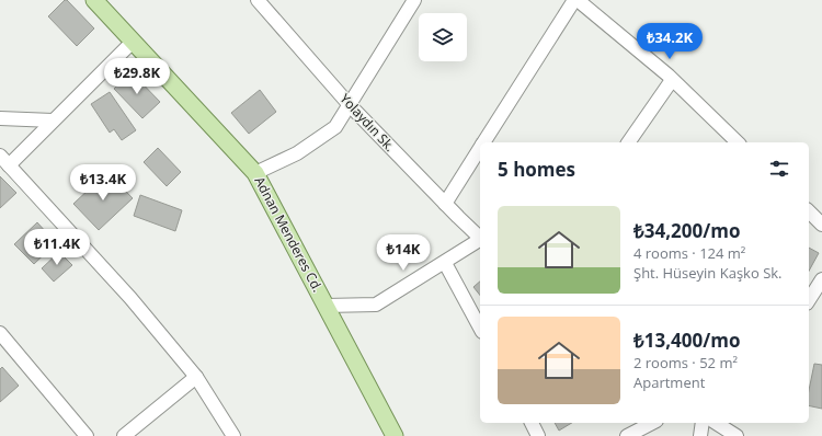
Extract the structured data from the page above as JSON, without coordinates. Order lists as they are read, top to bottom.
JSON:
{
  "streets": {
    "main road": ["Adnan Menderes Cd."],
    "street": ["Yolaydın Sk."]
  },
  "page": {
    "price": [
      "₺34.2K",
      "₺29.8K",
      "₺13.4K",
      "₺11.4K",
      "₺14K"
    ],
    "heading": "5 homes",
    "list": [
      {
        "name": "₺34,200/mo",
        "note": "4 rooms · 124 m² · Şht. Hüseyin Kaşko Sk."
      },
      {
        "name": "₺13,400/mo",
        "note": "2 rooms · 52 m² · Apartment"
      }
    ]
  }
}
